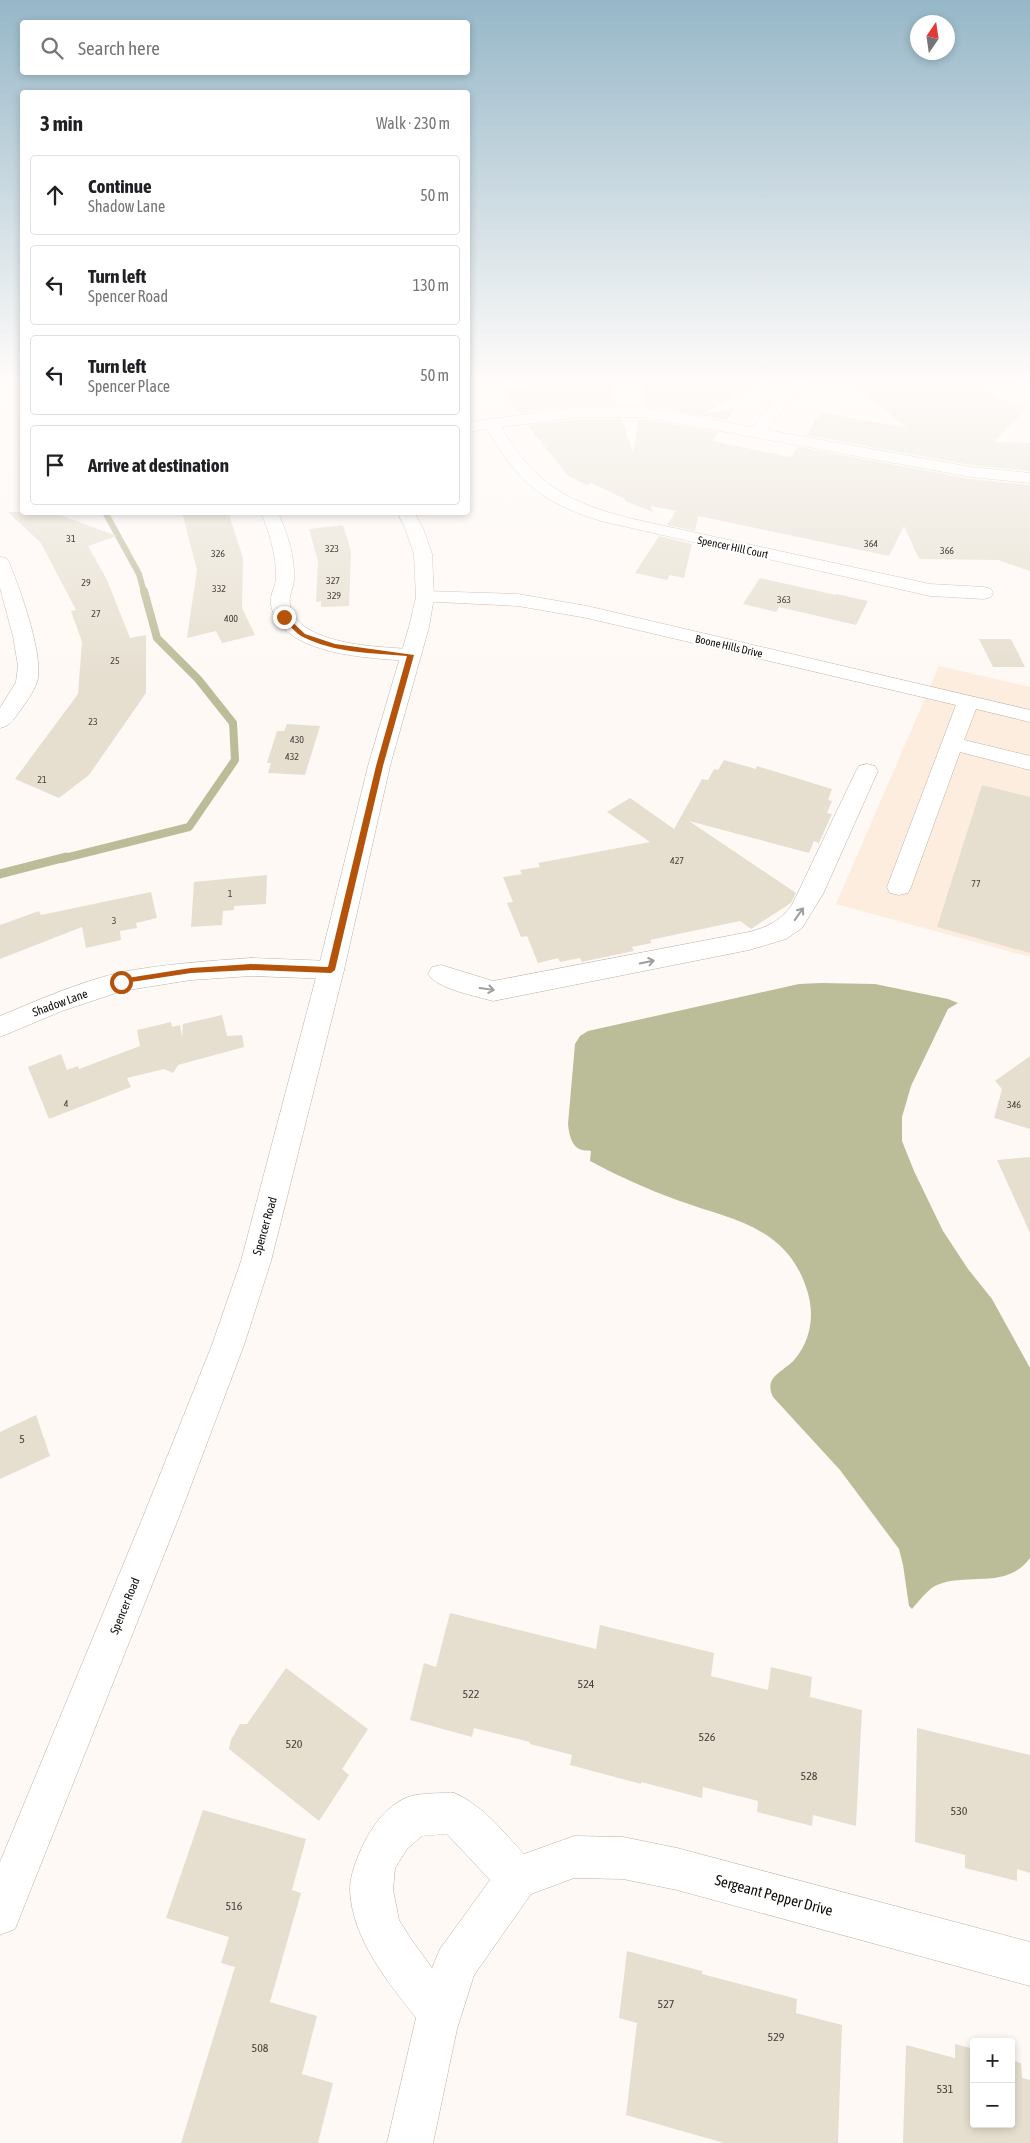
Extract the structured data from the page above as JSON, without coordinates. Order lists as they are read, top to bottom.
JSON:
{
  "streets": {
    "street": [
      "Spencer Hill Court",
      "Boone Hills Drive",
      "Shadow Lane",
      "Spencer Road",
      "Sergeant Pepper Drive"
    ]
  },
  "crossings": [
    ["Boone Hills Drive", "Spencer Road"],
    ["Shadow Lane", "Spencer Road"]
  ],
  "house_numbers": [
    "31",
    "364",
    "323",
    "366",
    "326",
    "327",
    "29",
    "332",
    "329",
    "363",
    "27",
    "400",
    "25",
    "23",
    "430",
    "432",
    "21",
    "427",
    "77",
    "1",
    "3",
    "4",
    "346",
    "5",
    "524",
    "522",
    "526",
    "520",
    "528",
    "530",
    "516",
    "527",
    "529",
    "508",
    "531"
  ],
  "north": "top",
  "page": {
    "search": "Search here",
    "heading": ["3 min", "Walk · 230 m"],
    "list": [
      ["Continue", "Shadow Lane", "50 m"],
      ["Turn left", "Spencer Road", "130 m"],
      ["Turn left", "Spencer Place", "50 m"],
      "Arrive at destination"
    ],
    "map_buttons": ["+", "−"]
  }
}
